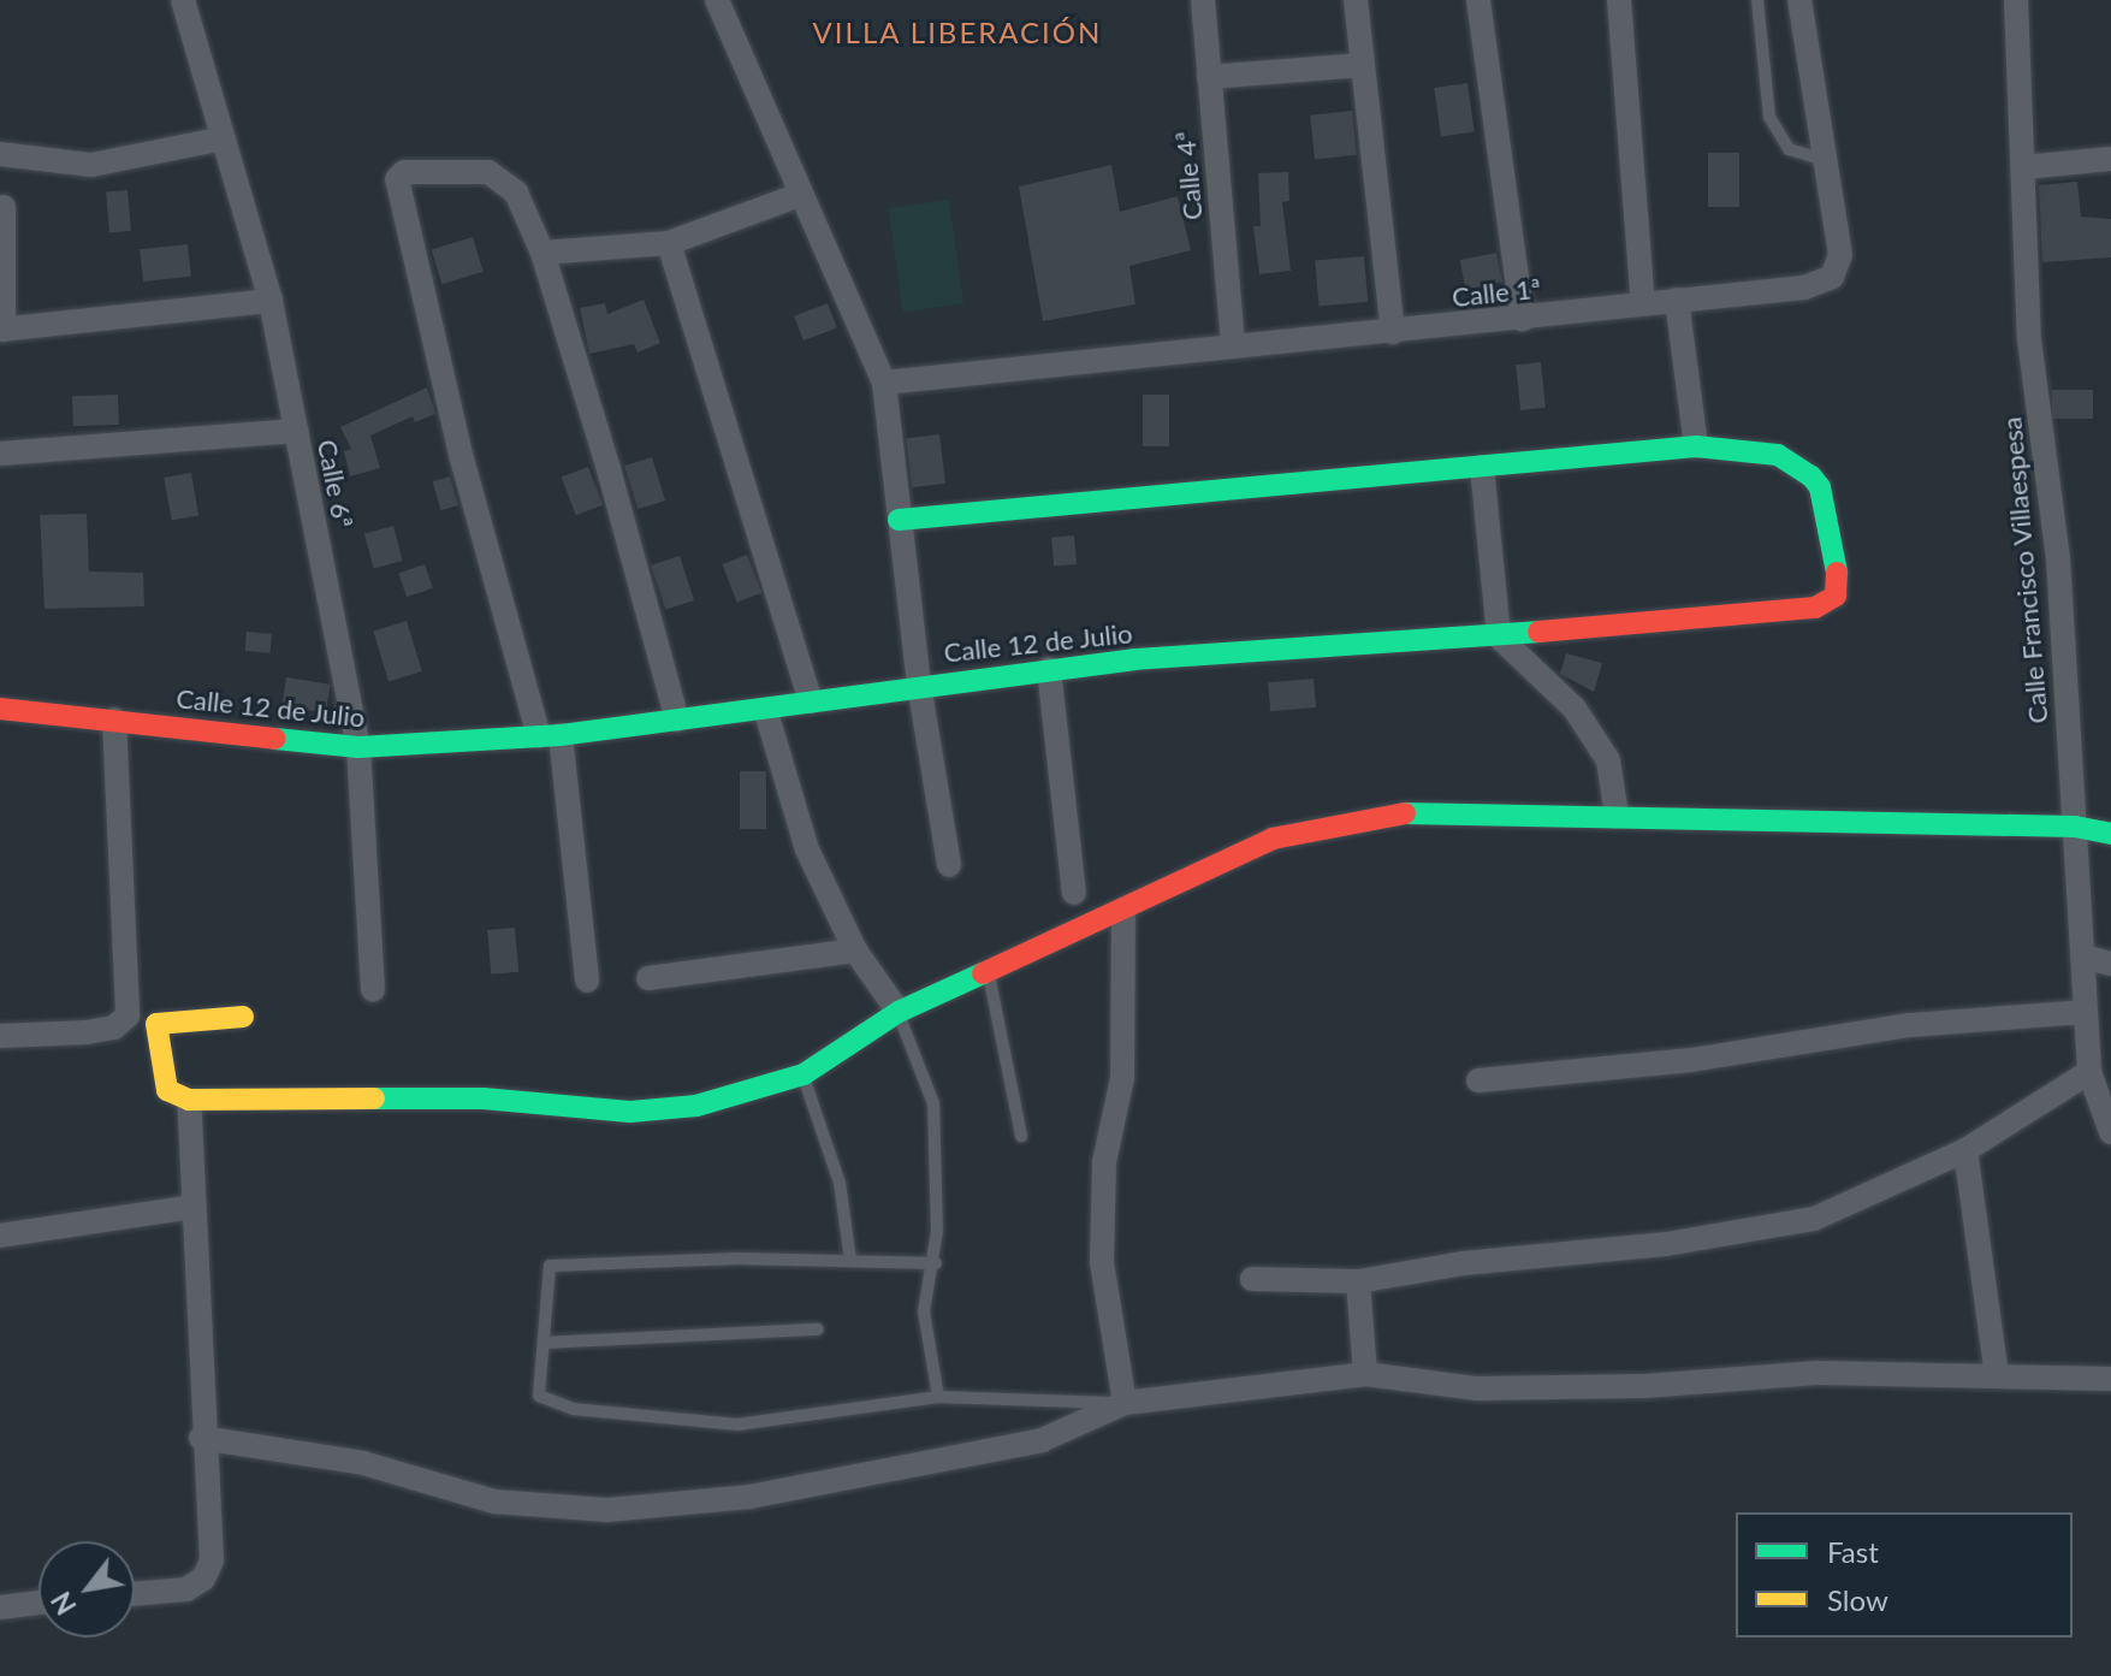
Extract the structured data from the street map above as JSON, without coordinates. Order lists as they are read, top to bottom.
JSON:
{
  "streets": {
    "street": [
      "Calle 4ª",
      "Calle 1ª",
      "Calle 6ª",
      "Calle Francisco Villaespesa",
      "Calle 12 de Julio"
    ]
  },
  "crossings": [
    ["Calle 4ª", "Calle 1ª"],
    ["Calle 6ª", "Calle 12 de Julio"]
  ],
  "districts": ["VILLA LIBERACIÓN"],
  "legend": ["Fast", "Slow"],
  "north": "bottom left"
}
